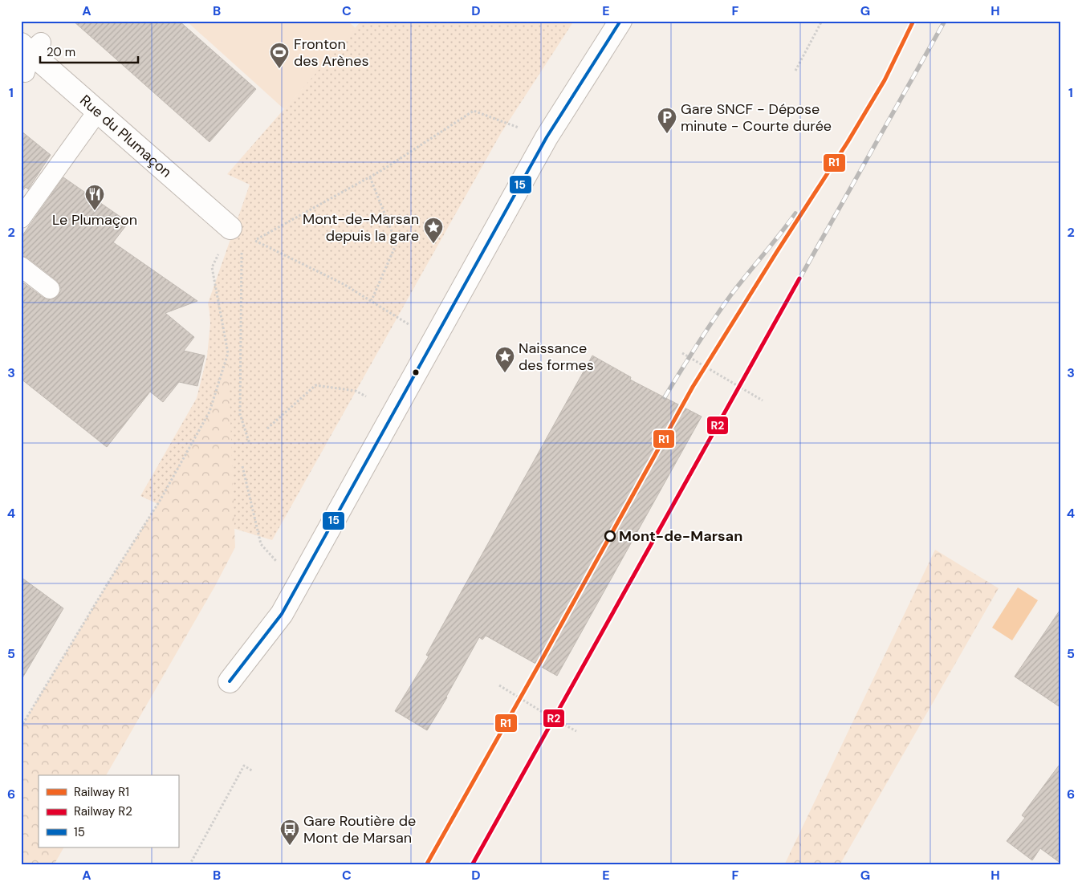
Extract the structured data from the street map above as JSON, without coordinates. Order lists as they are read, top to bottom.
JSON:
{
  "streets": {
    "street": ["Rue du Plumaçon"]
  },
  "places": {
    "sports": ["Fronton des Arènes"],
    "parking": ["Gare SNCF - Dépose minute - Courte durée"],
    "restaurant": ["Le Plumaçon"],
    "place": ["Mont-de-Marsan depuis la gare", "Naissance des formes"],
    "other": ["Mont-de-Marsan"],
    "bus stop": ["Gare Routière de Mont de Marsan"]
  },
  "lines": ["rail line R1", "transit line 15", "rail line R2"],
  "legend": ["Railway R1", "Railway R2", "15"],
  "scale_bar": "20 m",
  "grid": {
    "columns": [
      "A",
      "B",
      "C",
      "D",
      "E",
      "F",
      "G",
      "H"
    ],
    "rows": [
      "1",
      "2",
      "3",
      "4",
      "5",
      "6"
    ]
  }
}
